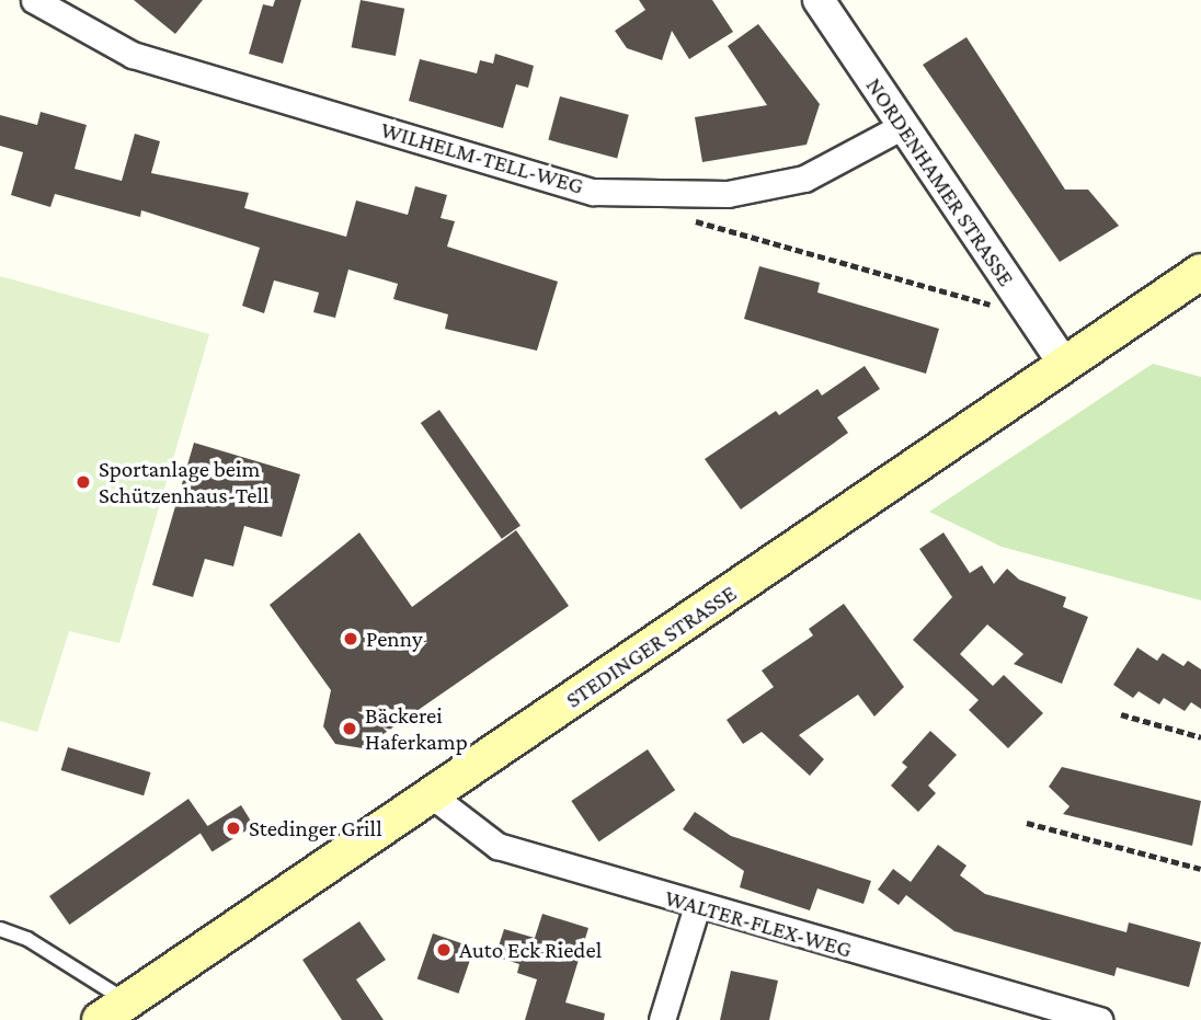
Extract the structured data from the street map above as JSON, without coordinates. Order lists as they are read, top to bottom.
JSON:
{
  "streets": {
    "main road": ["STEDINGER STRASSE"],
    "street": ["WILHELM-TELL-WEG", "NORDENHAMER STRASSE", "WALTER-FLEX-WEG"]
  },
  "crossings": [
    ["WILHELM-TELL-WEG", "NORDENHAMER STRASSE"],
    ["NORDENHAMER STRASSE", "STEDINGER STRASSE"],
    ["STEDINGER STRASSE", "WALTER-FLEX-WEG"]
  ],
  "places": [
    "Sportanlage beim Schützenhaus-Tell",
    "Penny",
    "Bäckerei Haferkamp",
    "Stedinger Grill",
    "Auto Eck Riedel"
  ]
}
